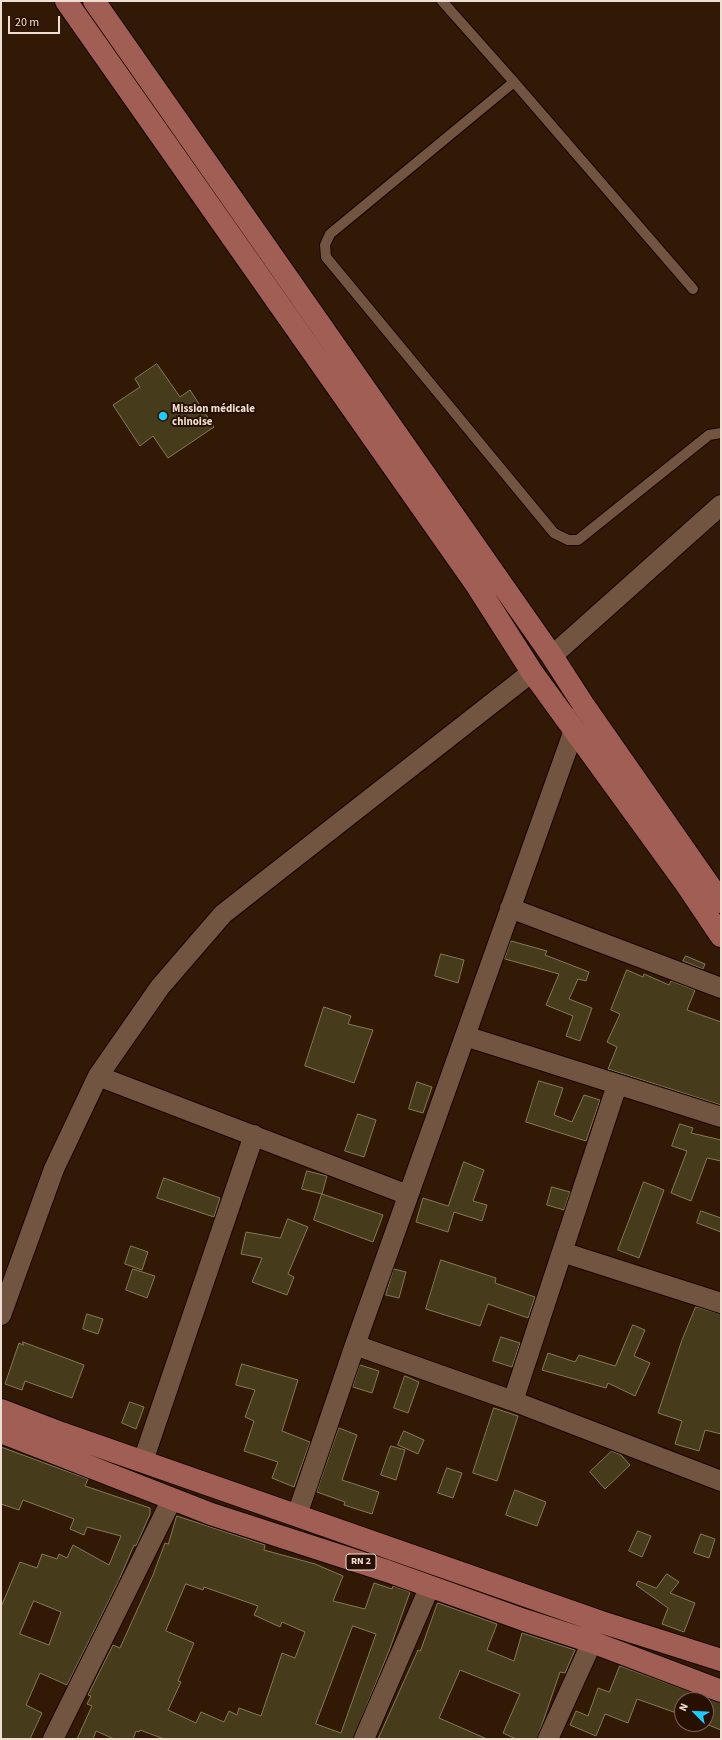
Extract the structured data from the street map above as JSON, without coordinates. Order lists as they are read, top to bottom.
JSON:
{
  "streets": {
    "main road": ["RN 2"]
  },
  "places": ["Mission médicale chinoise"],
  "scale_bar": "20 m",
  "north": "top left"
}
